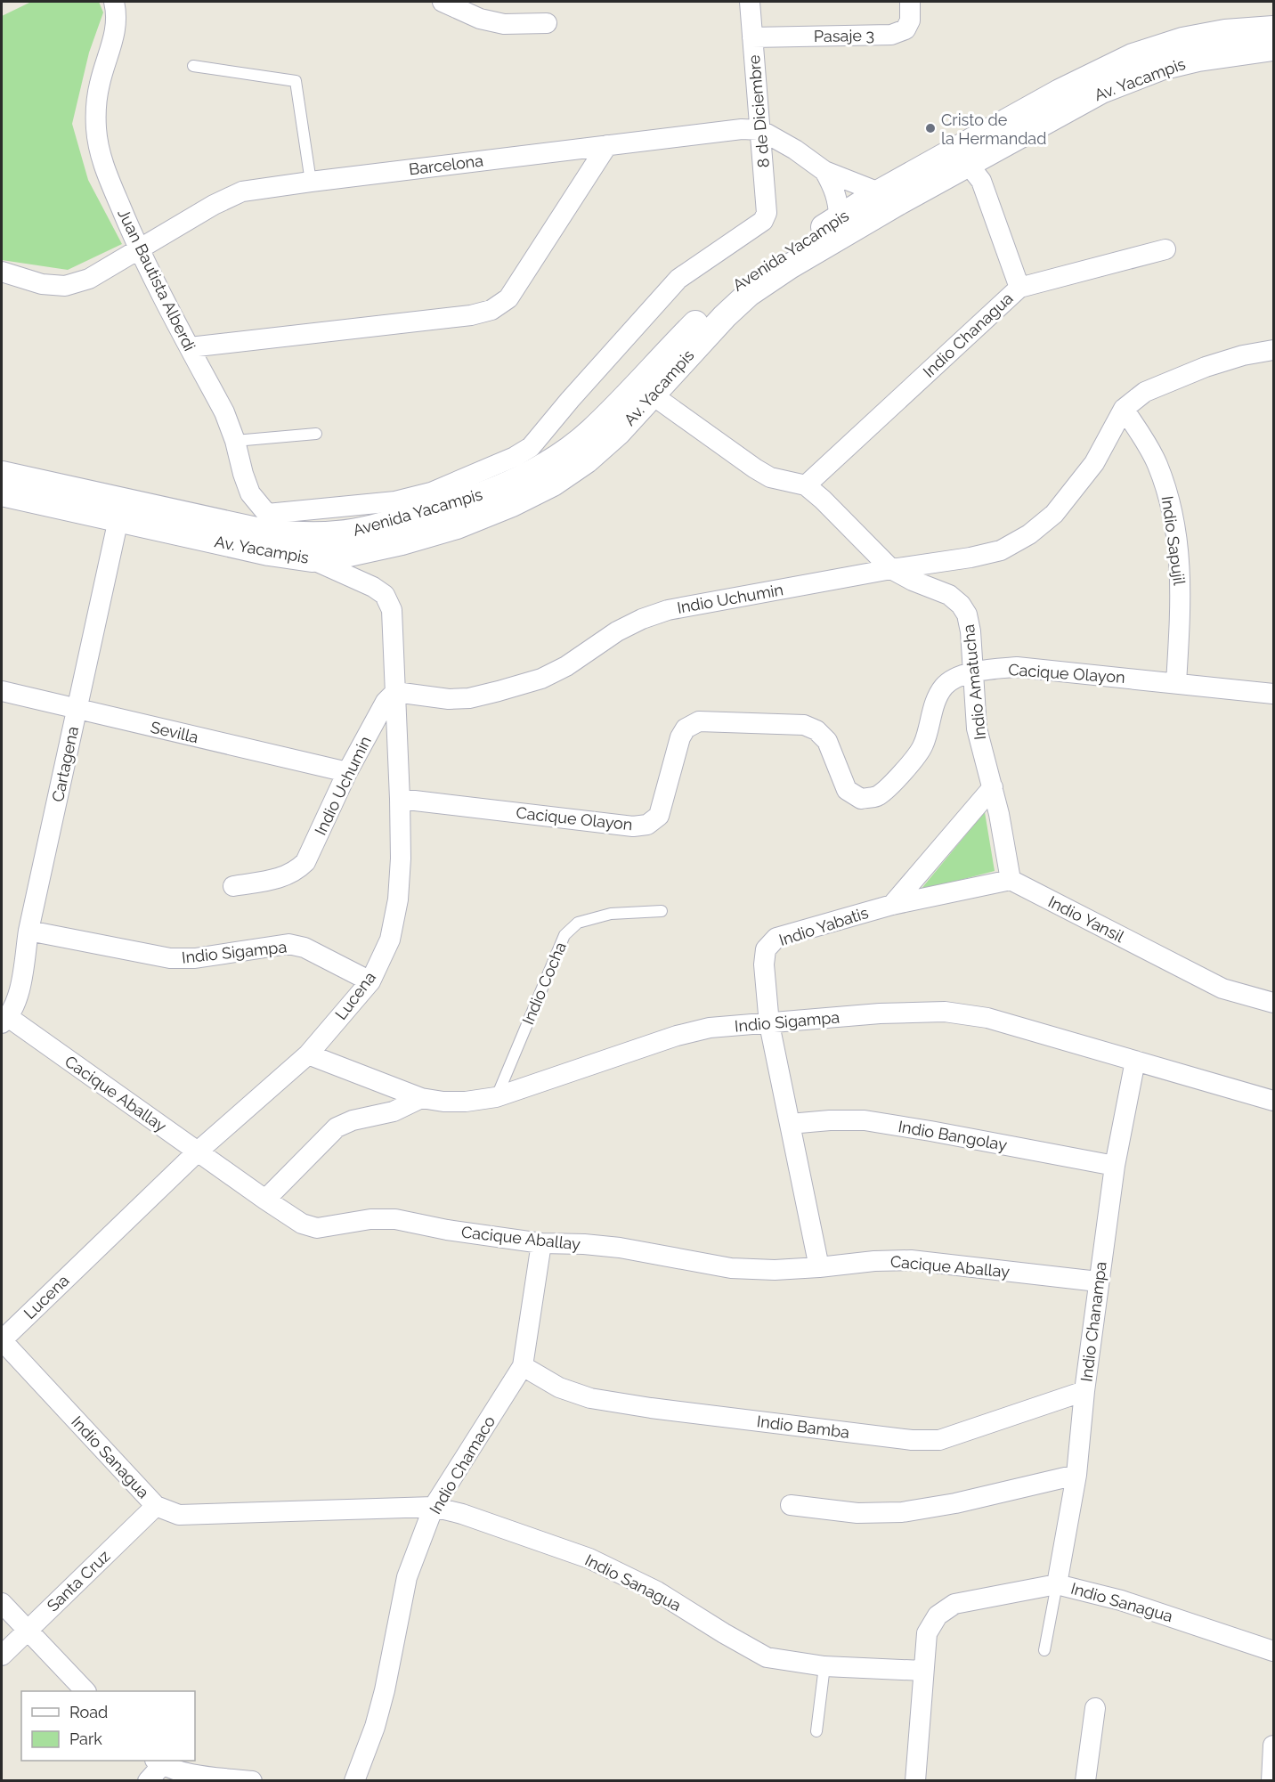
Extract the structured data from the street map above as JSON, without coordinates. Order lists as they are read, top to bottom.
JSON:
{
  "streets": {
    "street": [
      "Pasaje 3",
      "Av. Yacampis",
      "8 de Diciembre",
      "Barcelona",
      "Avenida Yacampis",
      "Juan Bautista Alberdi",
      "Indio Chanagua",
      "Indio Sapujil",
      "Indio Uchumin",
      "Cacique Olayon",
      "Indio Amatucha",
      "Sevilla",
      "Cartagena",
      "Indio Yansil",
      "Indio Yabatis",
      "Indio Sigampa",
      "Lucena",
      "Cacique Aballay",
      "Indio Bangolay",
      "Indio Chanampa",
      "Indio Bamba",
      "Indio Sanagua",
      "Indio Chamaco",
      "Santa Cruz"
    ],
    "lane": ["Indio Cocha"]
  },
  "crossings": [
    ["Pasaje 3", "8 de Diciembre"],
    ["Av. Yacampis", "Barcelona"],
    ["Av. Yacampis", "Avenida Yacampis"],
    ["Av. Yacampis", "Indio Amatucha"],
    ["Av. Yacampis", "Cartagena"],
    ["Av. Yacampis", "Lucena"],
    ["8 de Diciembre", "Barcelona"],
    ["8 de Diciembre", "Avenida Yacampis"],
    ["8 de Diciembre", "Juan Bautista Alberdi"],
    ["Barcelona", "Avenida Yacampis"],
    ["Barcelona", "Juan Bautista Alberdi"],
    ["Avenida Yacampis", "Juan Bautista Alberdi"],
    ["Avenida Yacampis", "Cartagena"],
    ["Indio Chanagua", "Indio Amatucha"],
    ["Indio Sapujil", "Indio Uchumin"],
    ["Indio Sapujil", "Cacique Olayon"],
    ["Indio Uchumin", "Indio Amatucha"],
    ["Indio Uchumin", "Sevilla"],
    ["Indio Uchumin", "Lucena"],
    ["Cacique Olayon", "Indio Amatucha"],
    ["Cacique Olayon", "Lucena"],
    ["Indio Amatucha", "Indio Yansil"],
    ["Sevilla", "Cartagena"],
    ["Cartagena", "Indio Sigampa"],
    ["Cartagena", "Cacique Aballay"],
    ["Indio Yabatis", "Indio Sigampa"],
    ["Indio Yabatis", "Cacique Aballay"],
    ["Indio Yabatis", "Indio Bangolay"],
    ["Indio Sigampa", "Indio Cocha"],
    ["Indio Sigampa", "Lucena"],
    ["Indio Sigampa", "Indio Chanampa"],
    ["Lucena", "Cacique Aballay"],
    ["Lucena", "Indio Sanagua"],
    ["Cacique Aballay", "Indio Chanampa"],
    ["Cacique Aballay", "Indio Chamaco"],
    ["Indio Bangolay", "Indio Chanampa"],
    ["Indio Chanampa", "Indio Bamba"],
    ["Indio Chanampa", "Indio Sanagua"],
    ["Indio Bamba", "Indio Chamaco"],
    ["Indio Sanagua", "Indio Chamaco"],
    ["Indio Sanagua", "Santa Cruz"]
  ],
  "places": ["Cristo de la Hermandad"],
  "legend": ["Road", "Park"]
}
